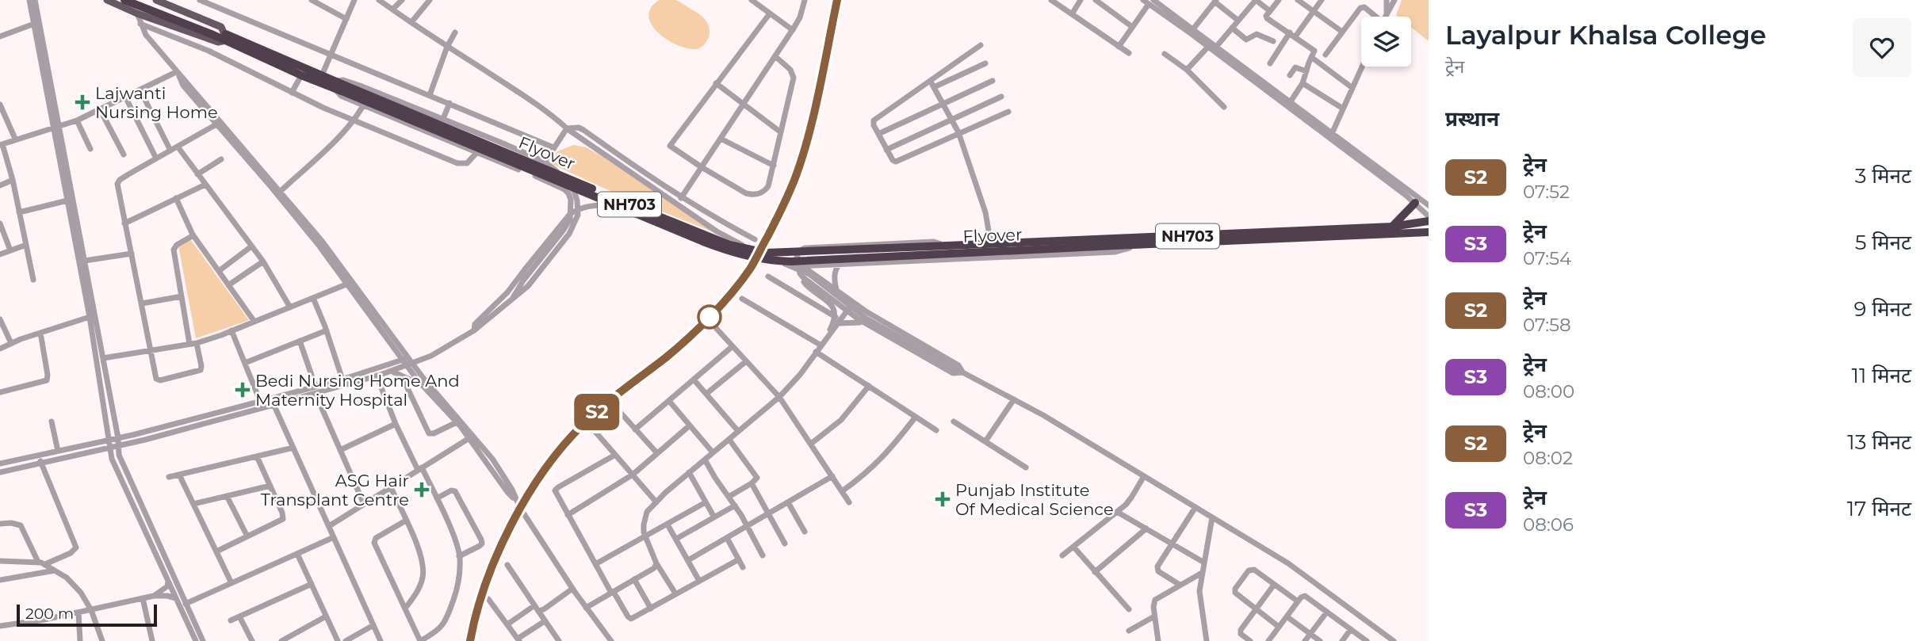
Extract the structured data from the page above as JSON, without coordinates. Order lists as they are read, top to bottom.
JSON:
{
  "streets": {
    "highway": ["Flyover", "NH703"]
  },
  "crossings": [
    ["Flyover", "NH703"]
  ],
  "places": {
    "health": [
      "Lajwanti Nursing Home",
      "Bedi Nursing Home And Maternity Hospital",
      "ASG Hair Transplant Centre",
      "Punjab Institute Of Medical Science"
    ]
  },
  "scale_bar": "200 m",
  "page": {
    "on_map": "S2",
    "heading": [
      ["Layalpur Khalsa College", "ट्रेन"],
      "प्रस्थान"
    ],
    "list": [
      {
        "mark": "S2",
        "name": "ट्रेन",
        "note": "07:52",
        "value": "3 मिनट"
      },
      {
        "mark": "S3",
        "name": "ट्रेन",
        "note": "07:54",
        "value": "5 मिनट"
      },
      {
        "mark": "S2",
        "name": "ट्रेन",
        "note": "07:58",
        "value": "9 मिनट"
      },
      {
        "mark": "S3",
        "name": "ट्रेन",
        "note": "08:00",
        "value": "11 मिनट"
      },
      {
        "mark": "S2",
        "name": "ट्रेन",
        "note": "08:02",
        "value": "13 मिनट"
      },
      {
        "mark": "S3",
        "name": "ट्रेन",
        "note": "08:06",
        "value": "17 मिनट"
      }
    ],
    "scale": "200 m"
  }
}
